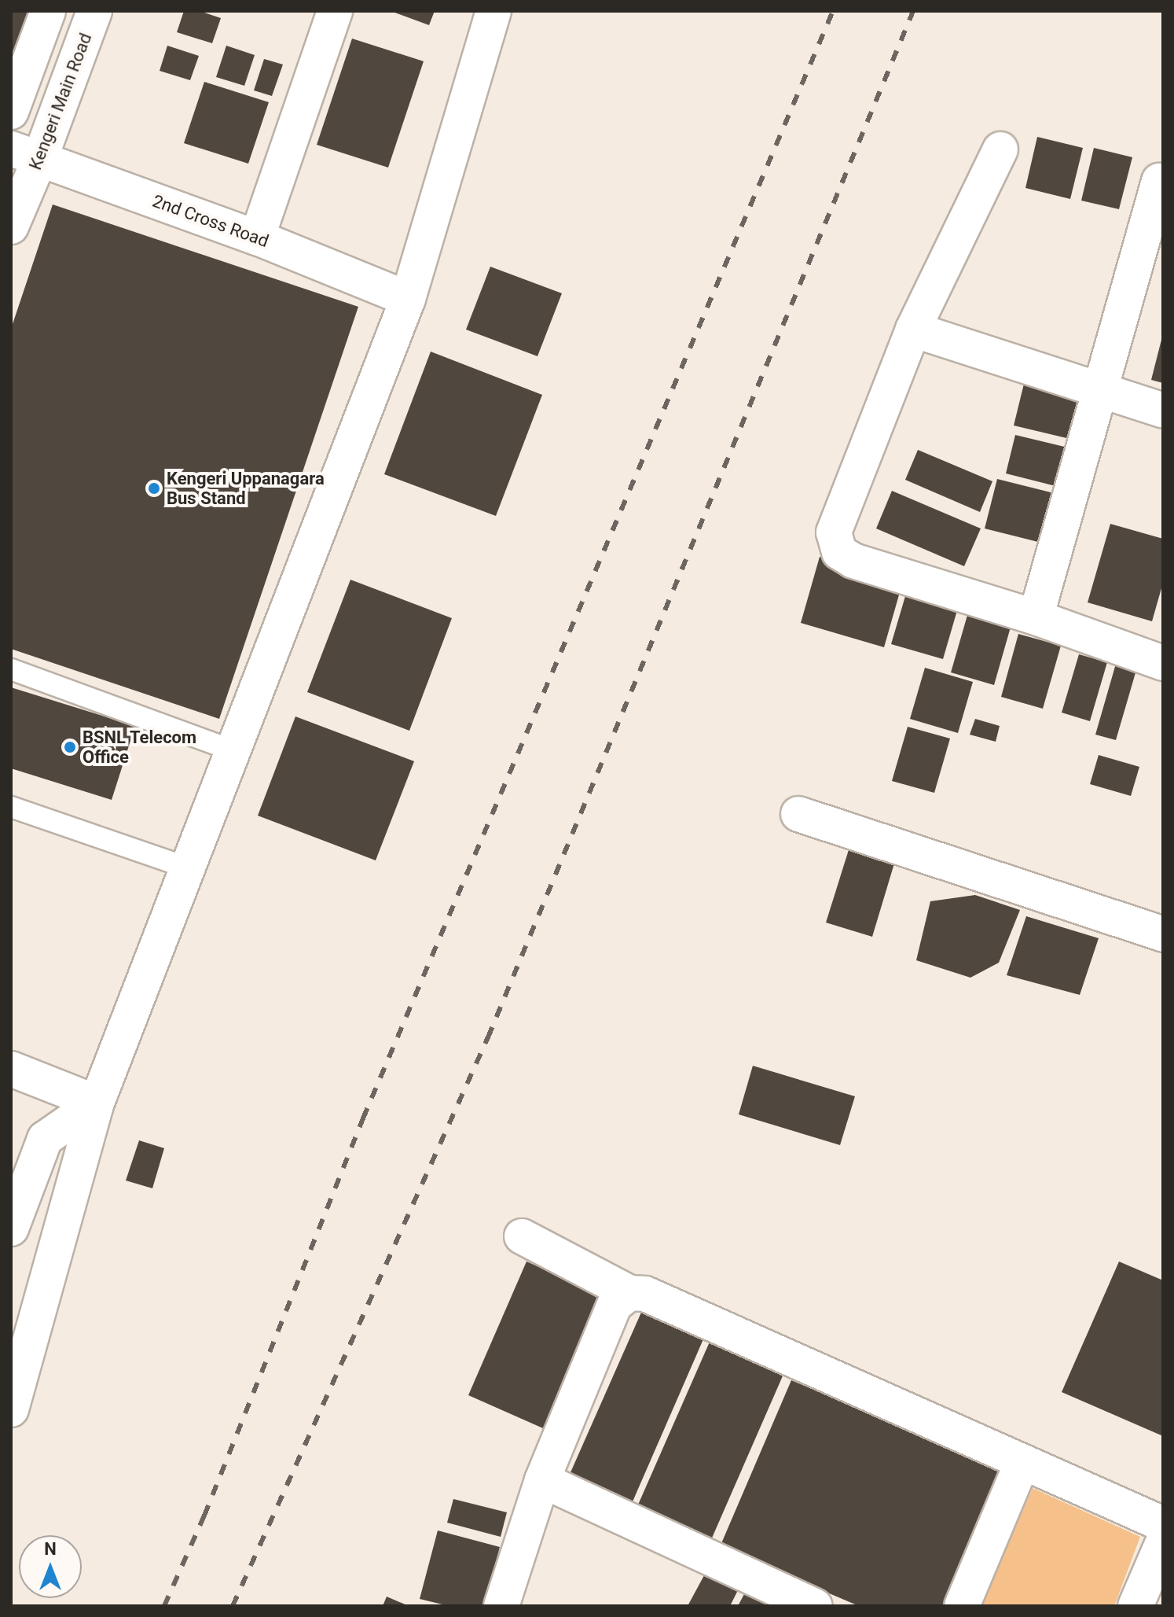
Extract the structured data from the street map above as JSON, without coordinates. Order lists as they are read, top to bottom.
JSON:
{
  "streets": {
    "street": ["Kengeri Main Road", "2nd Cross Road"]
  },
  "crossings": [
    ["Kengeri Main Road", "2nd Cross Road"]
  ],
  "places": ["Kengeri Uppanagara Bus Stand", "BSNL Telecom Office"],
  "north": "top"
}
